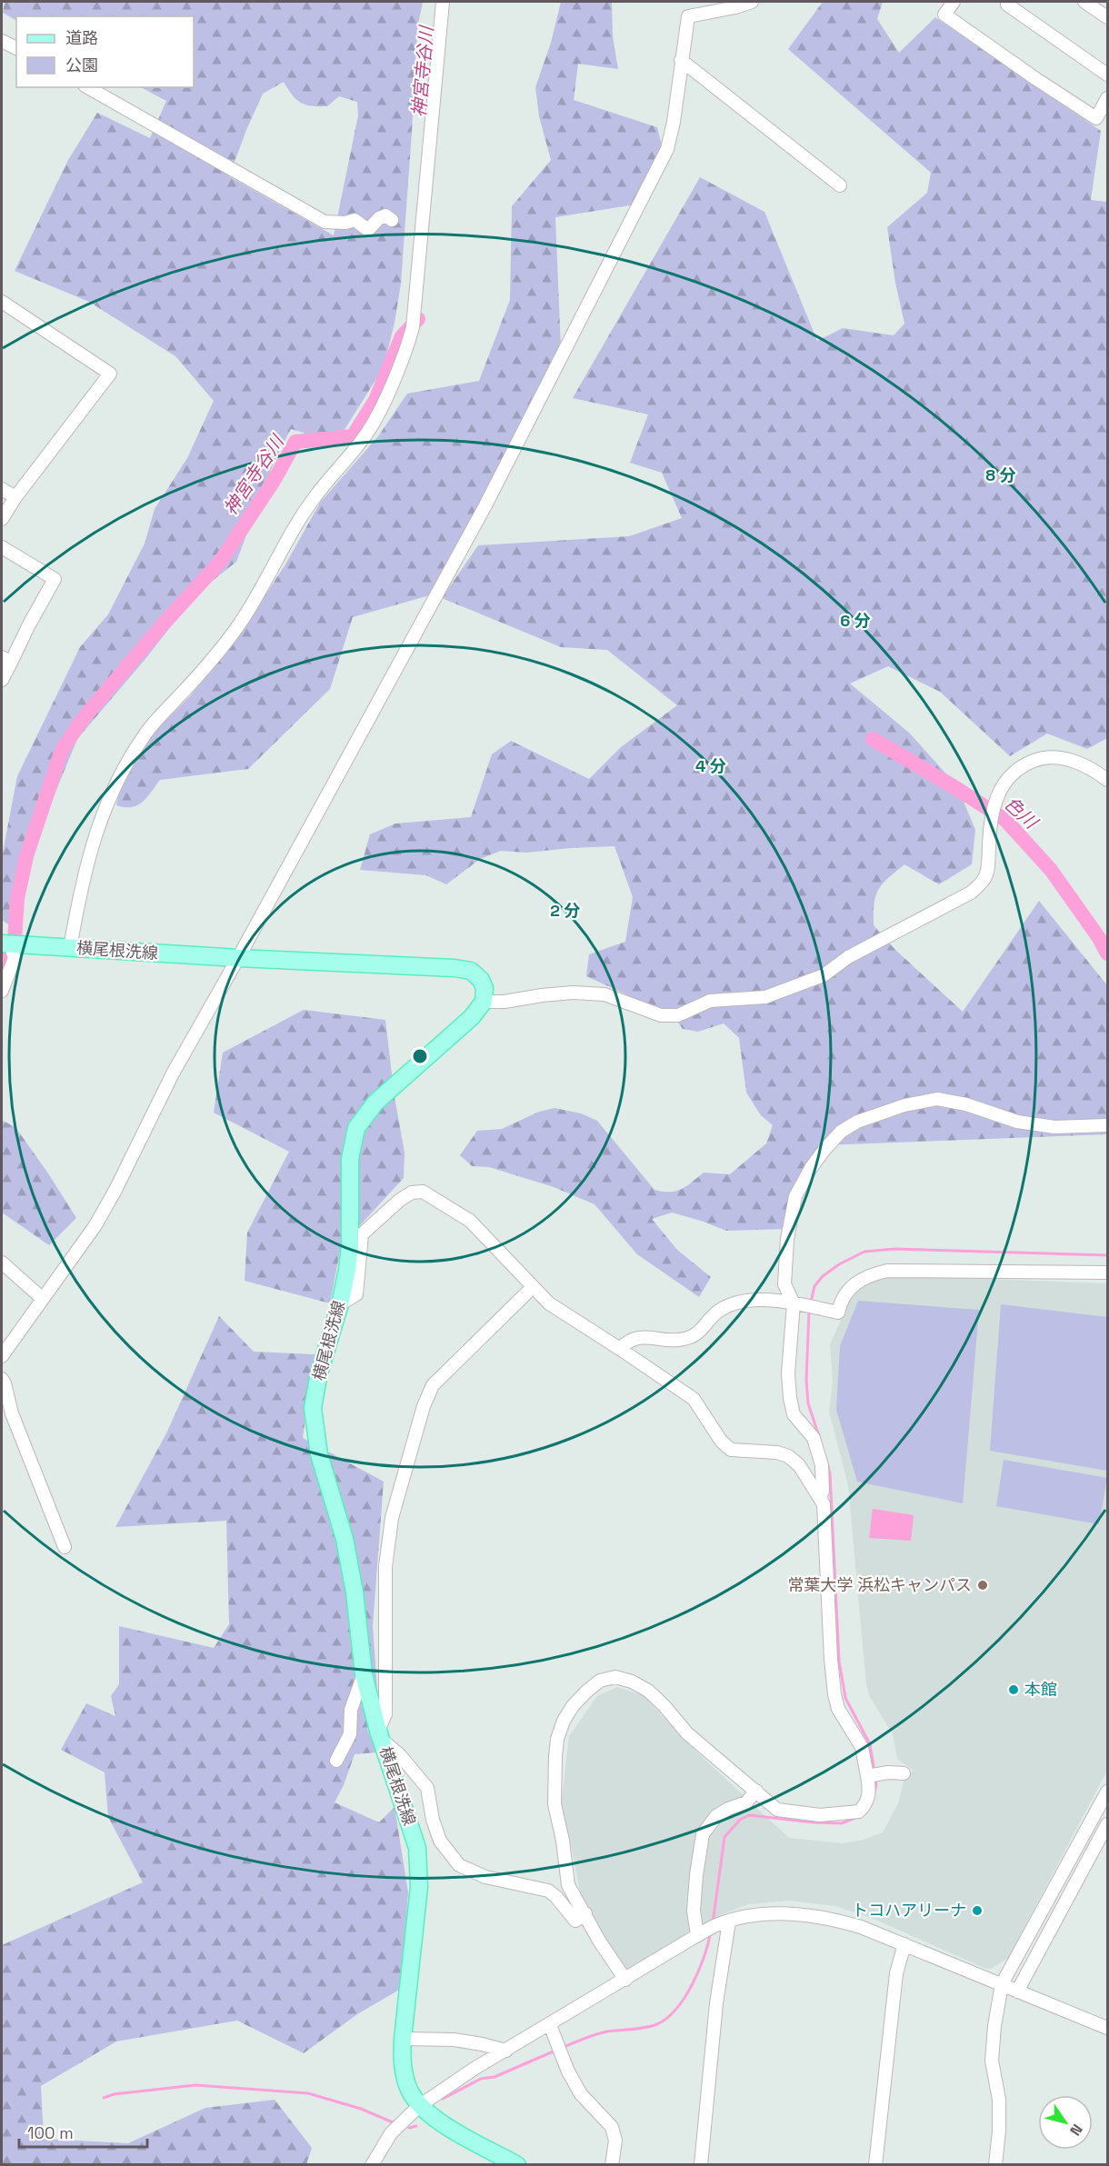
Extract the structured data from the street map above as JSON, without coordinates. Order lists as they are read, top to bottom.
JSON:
{
  "streets": {
    "main road": ["横尾根洗線"]
  },
  "water": ["神宮寺谷川", "色川"],
  "places": ["常葉大学 浜松キャンパス", "本館", "トコハアリーナ"],
  "legend": ["道路", "公園"],
  "scale_bar": "100 m",
  "north": "bottom right",
  "rings": [
    "8 分",
    "6 分",
    "4 分",
    "2 分"
  ]
}
